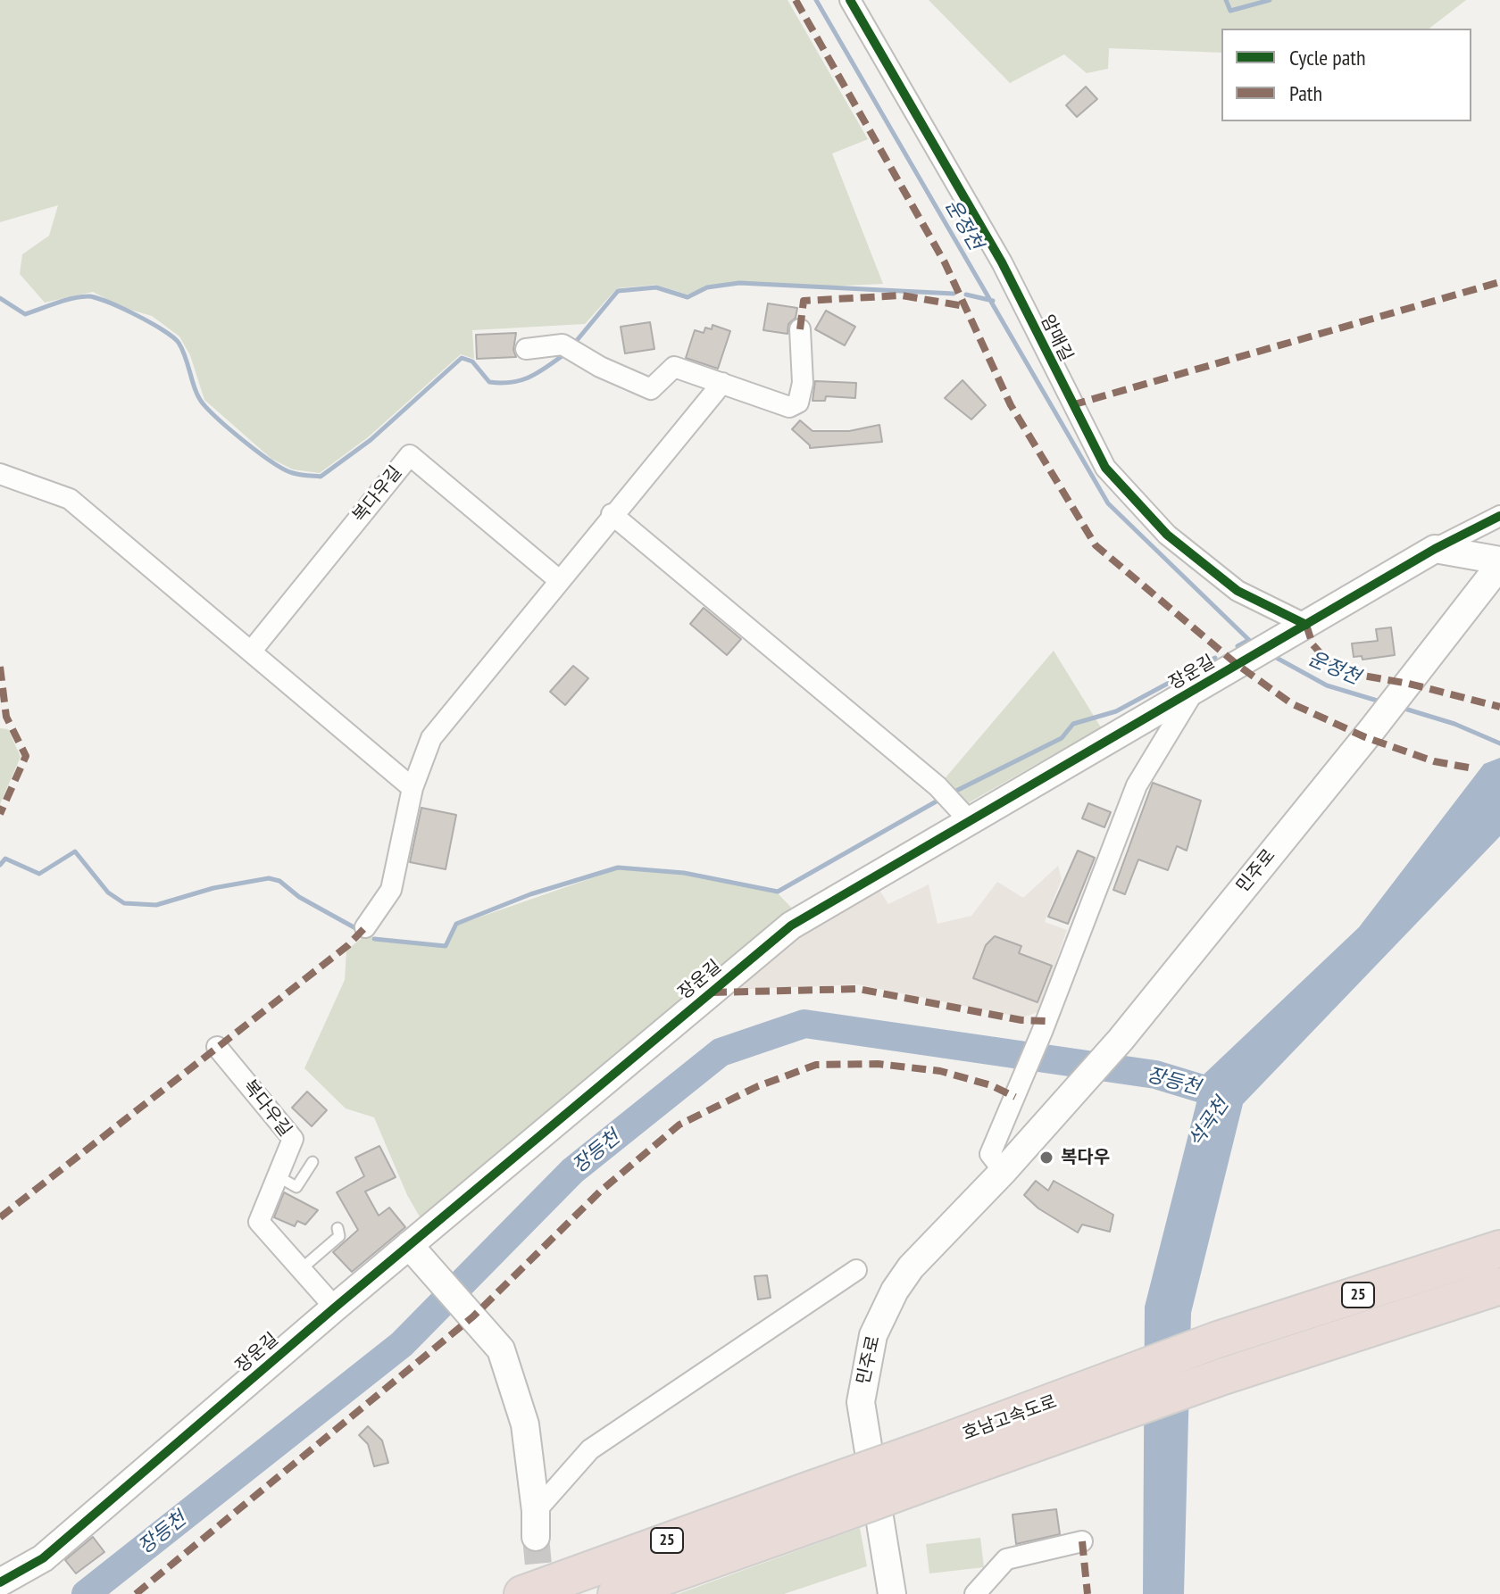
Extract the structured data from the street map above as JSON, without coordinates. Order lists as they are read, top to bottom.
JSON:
{
  "streets": {
    "highway": ["25", "호남고속도로"],
    "street": [
      "암매길",
      "복다우길",
      "장운길",
      "민주로"
    ]
  },
  "crossings": [
    ["암매길", "장운길"],
    ["복다우길", "장운길"]
  ],
  "water": ["운정천", "장등천", "석곡천"],
  "places": ["복다우"],
  "legend": ["Cycle path", "Path"]
}
